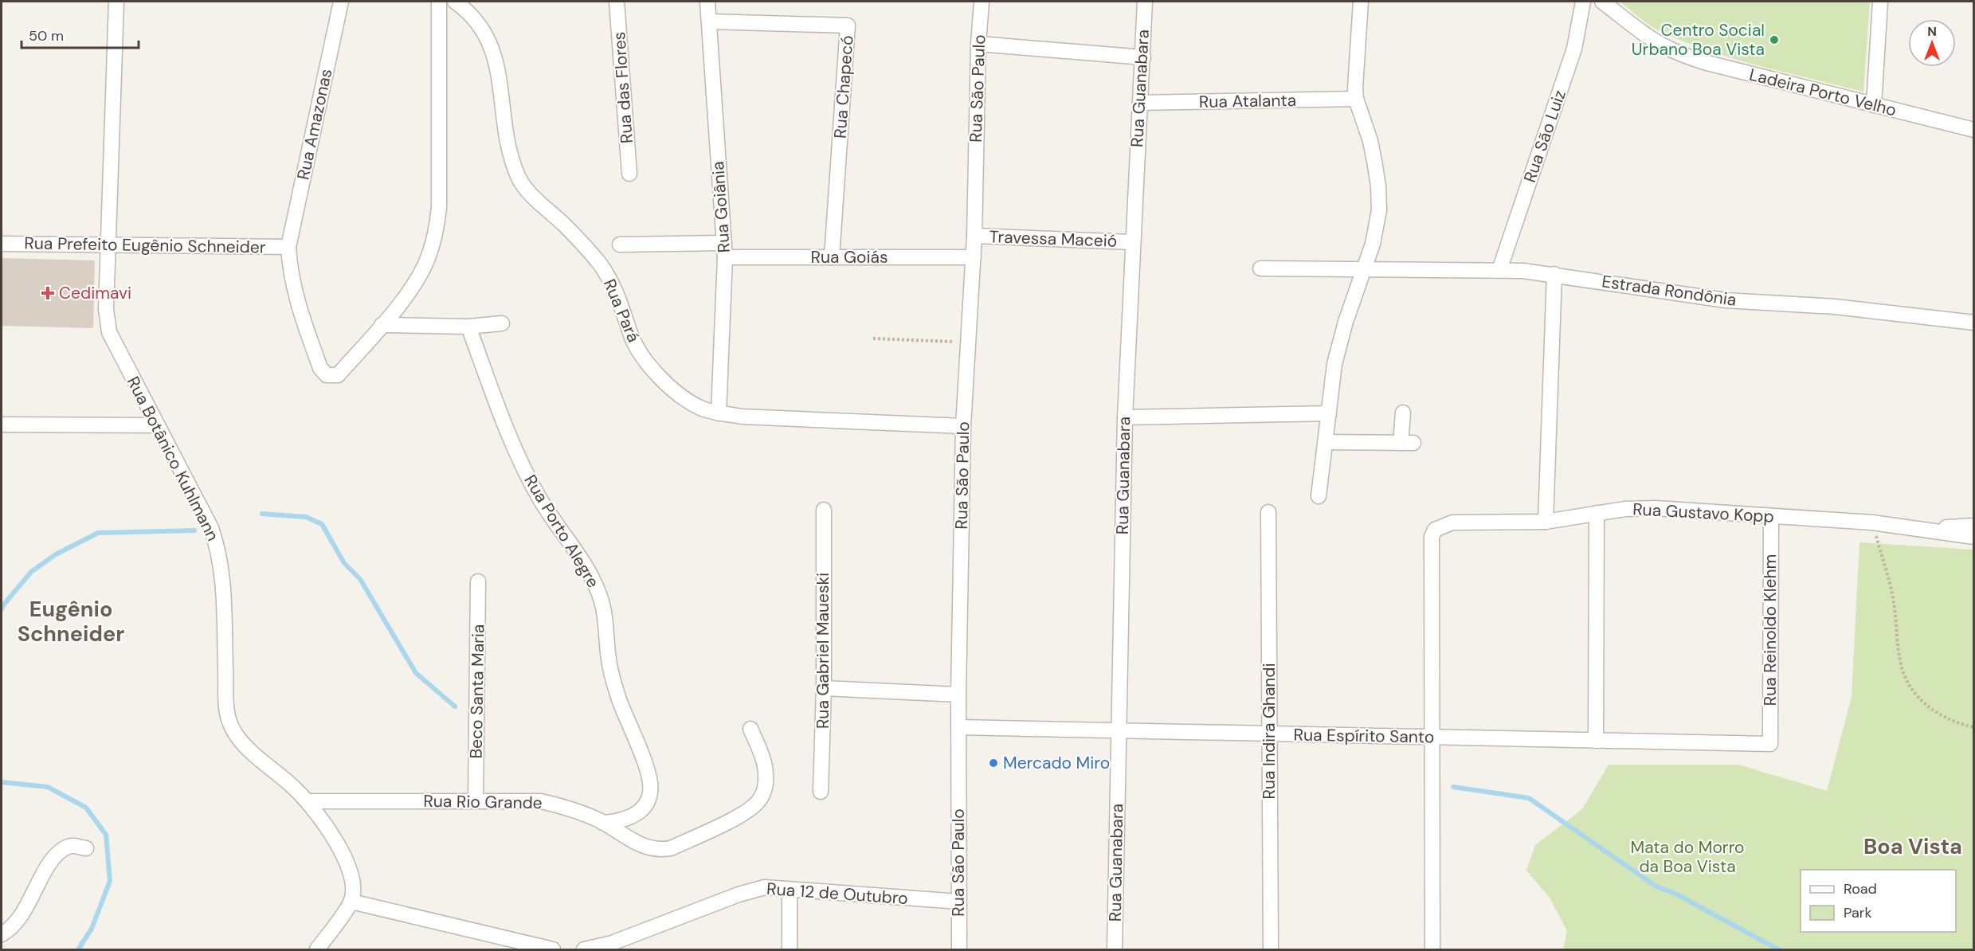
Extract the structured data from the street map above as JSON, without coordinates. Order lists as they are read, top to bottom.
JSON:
{
  "streets": {
    "street": [
      "Rua Chapecó",
      "Rua das Flores",
      "Rua São Paulo",
      "Rua Guanabara",
      "Ladeira Porto Velho",
      "Rua Atalanta",
      "Rua Amazonas",
      "Rua São Luiz",
      "Rua Goiânia",
      "Travessa Maceió",
      "Rua Prefeito Eugênio Schneider",
      "Rua Goiás",
      "Estrada Rondônia",
      "Rua Pará",
      "Rua Botânico Kuhlmann",
      "Rua Gustavo Kopp",
      "Rua Porto Alegre",
      "Rua Reinoldo Klehm",
      "Rua Gabriel Maueski",
      "Beco Santa Maria",
      "Rua Indira Ghandi",
      "Rua Espírito Santo",
      "Rua Rio Grande",
      "Rua 12 de Outubro"
    ]
  },
  "crossings": [
    ["Rua Chapecó", "Rua Goiânia"],
    ["Rua Chapecó", "Rua Goiás"],
    ["Rua São Paulo", "Travessa Maceió"],
    ["Rua São Paulo", "Rua Goiás"],
    ["Rua São Paulo", "Rua Pará"],
    ["Rua São Paulo", "Rua Espírito Santo"],
    ["Rua São Paulo", "Rua 12 de Outubro"],
    ["Rua Guanabara", "Rua Atalanta"],
    ["Rua Guanabara", "Travessa Maceió"],
    ["Rua Guanabara", "Rua Espírito Santo"],
    ["Rua Amazonas", "Rua Prefeito Eugênio Schneider"],
    ["Rua São Luiz", "Estrada Rondônia"],
    ["Rua Goiânia", "Rua Goiás"],
    ["Rua Goiânia", "Rua Pará"],
    ["Rua Prefeito Eugênio Schneider", "Rua Botânico Kuhlmann"],
    ["Rua Botânico Kuhlmann", "Rua Rio Grande"],
    ["Rua Gustavo Kopp", "Rua Reinoldo Klehm"],
    ["Rua Gustavo Kopp", "Rua Espírito Santo"],
    ["Rua Porto Alegre", "Rua Rio Grande"],
    ["Rua Reinoldo Klehm", "Rua Espírito Santo"],
    ["Beco Santa Maria", "Rua Rio Grande"],
    ["Rua Indira Ghandi", "Rua Espírito Santo"]
  ],
  "districts": ["Eugênio Schneider", "Boa Vista"],
  "parks": ["Mata do Morro da Boa Vista"],
  "places": {
    "other": ["Centro Social Urbano Boa Vista", "Mercado Miro"],
    "health": ["Cedimavi"]
  },
  "legend": ["Road", "Park"],
  "scale_bar": "50 m",
  "north": "top"
}
